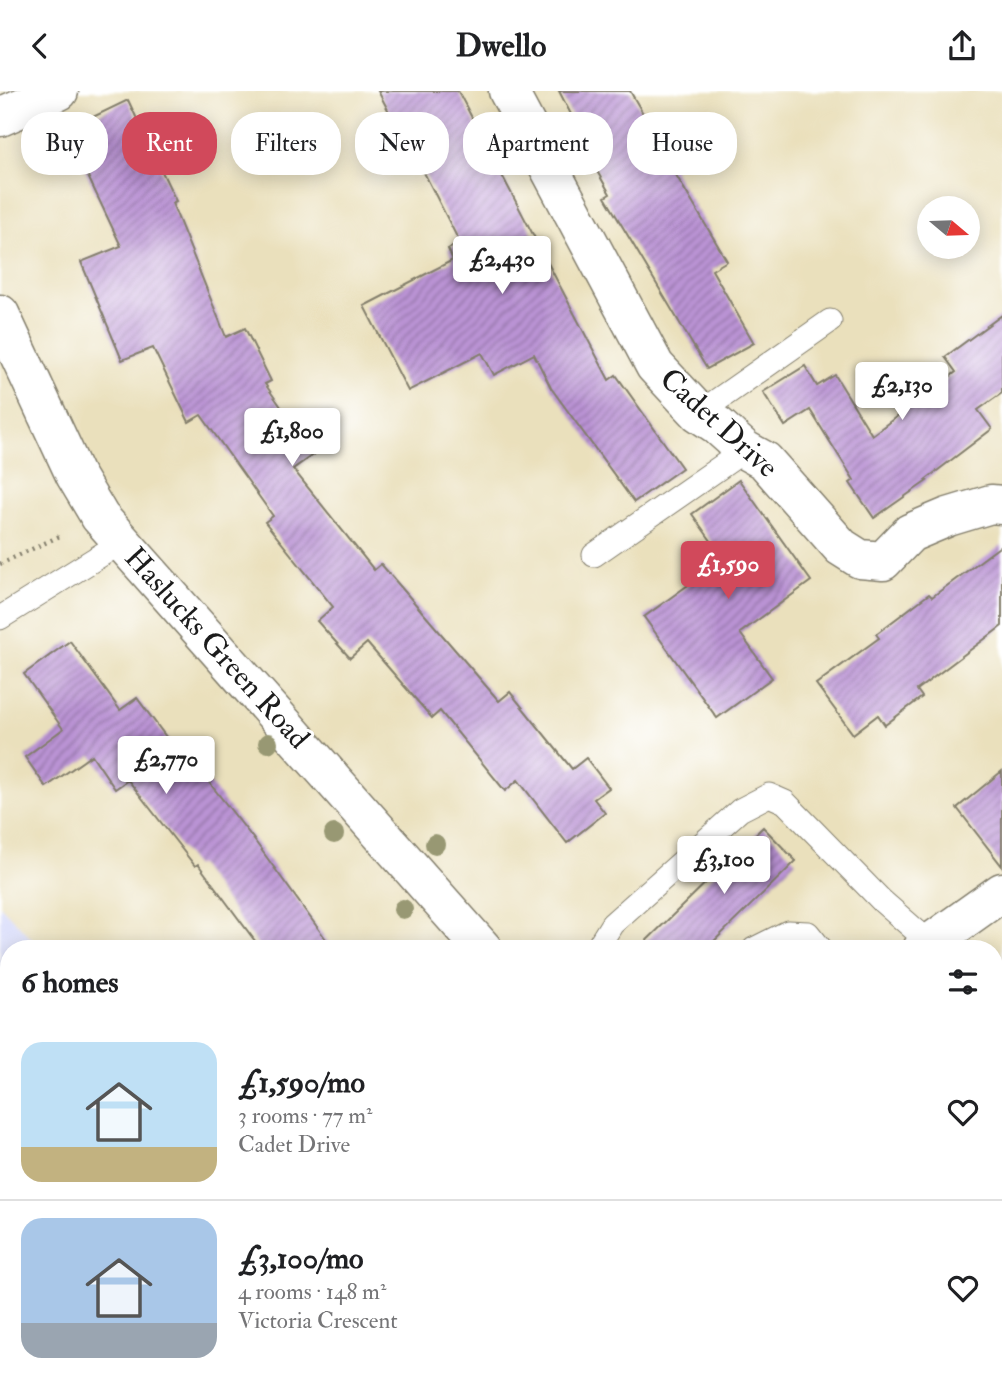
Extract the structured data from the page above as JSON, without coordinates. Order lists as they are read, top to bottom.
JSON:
{
  "streets": {
    "street": ["Cadet Drive", "Haslucks Green Road"]
  },
  "north": "right",
  "page": {
    "header": "Dwello",
    "chip": [
      "Buy",
      "Rent",
      "Filters",
      "New",
      "Apartment",
      "House"
    ],
    "price": [
      "£2,430",
      "£2,130",
      "£1,800",
      "£1,590",
      "£2,770",
      "£3,100"
    ],
    "heading": "6 homes",
    "list": [
      {
        "name": "£1,590/mo",
        "note": "3 rooms · 77 m² · Cadet Drive"
      },
      {
        "name": "£3,100/mo",
        "note": "4 rooms · 148 m² · Victoria Crescent"
      }
    ]
  }
}
